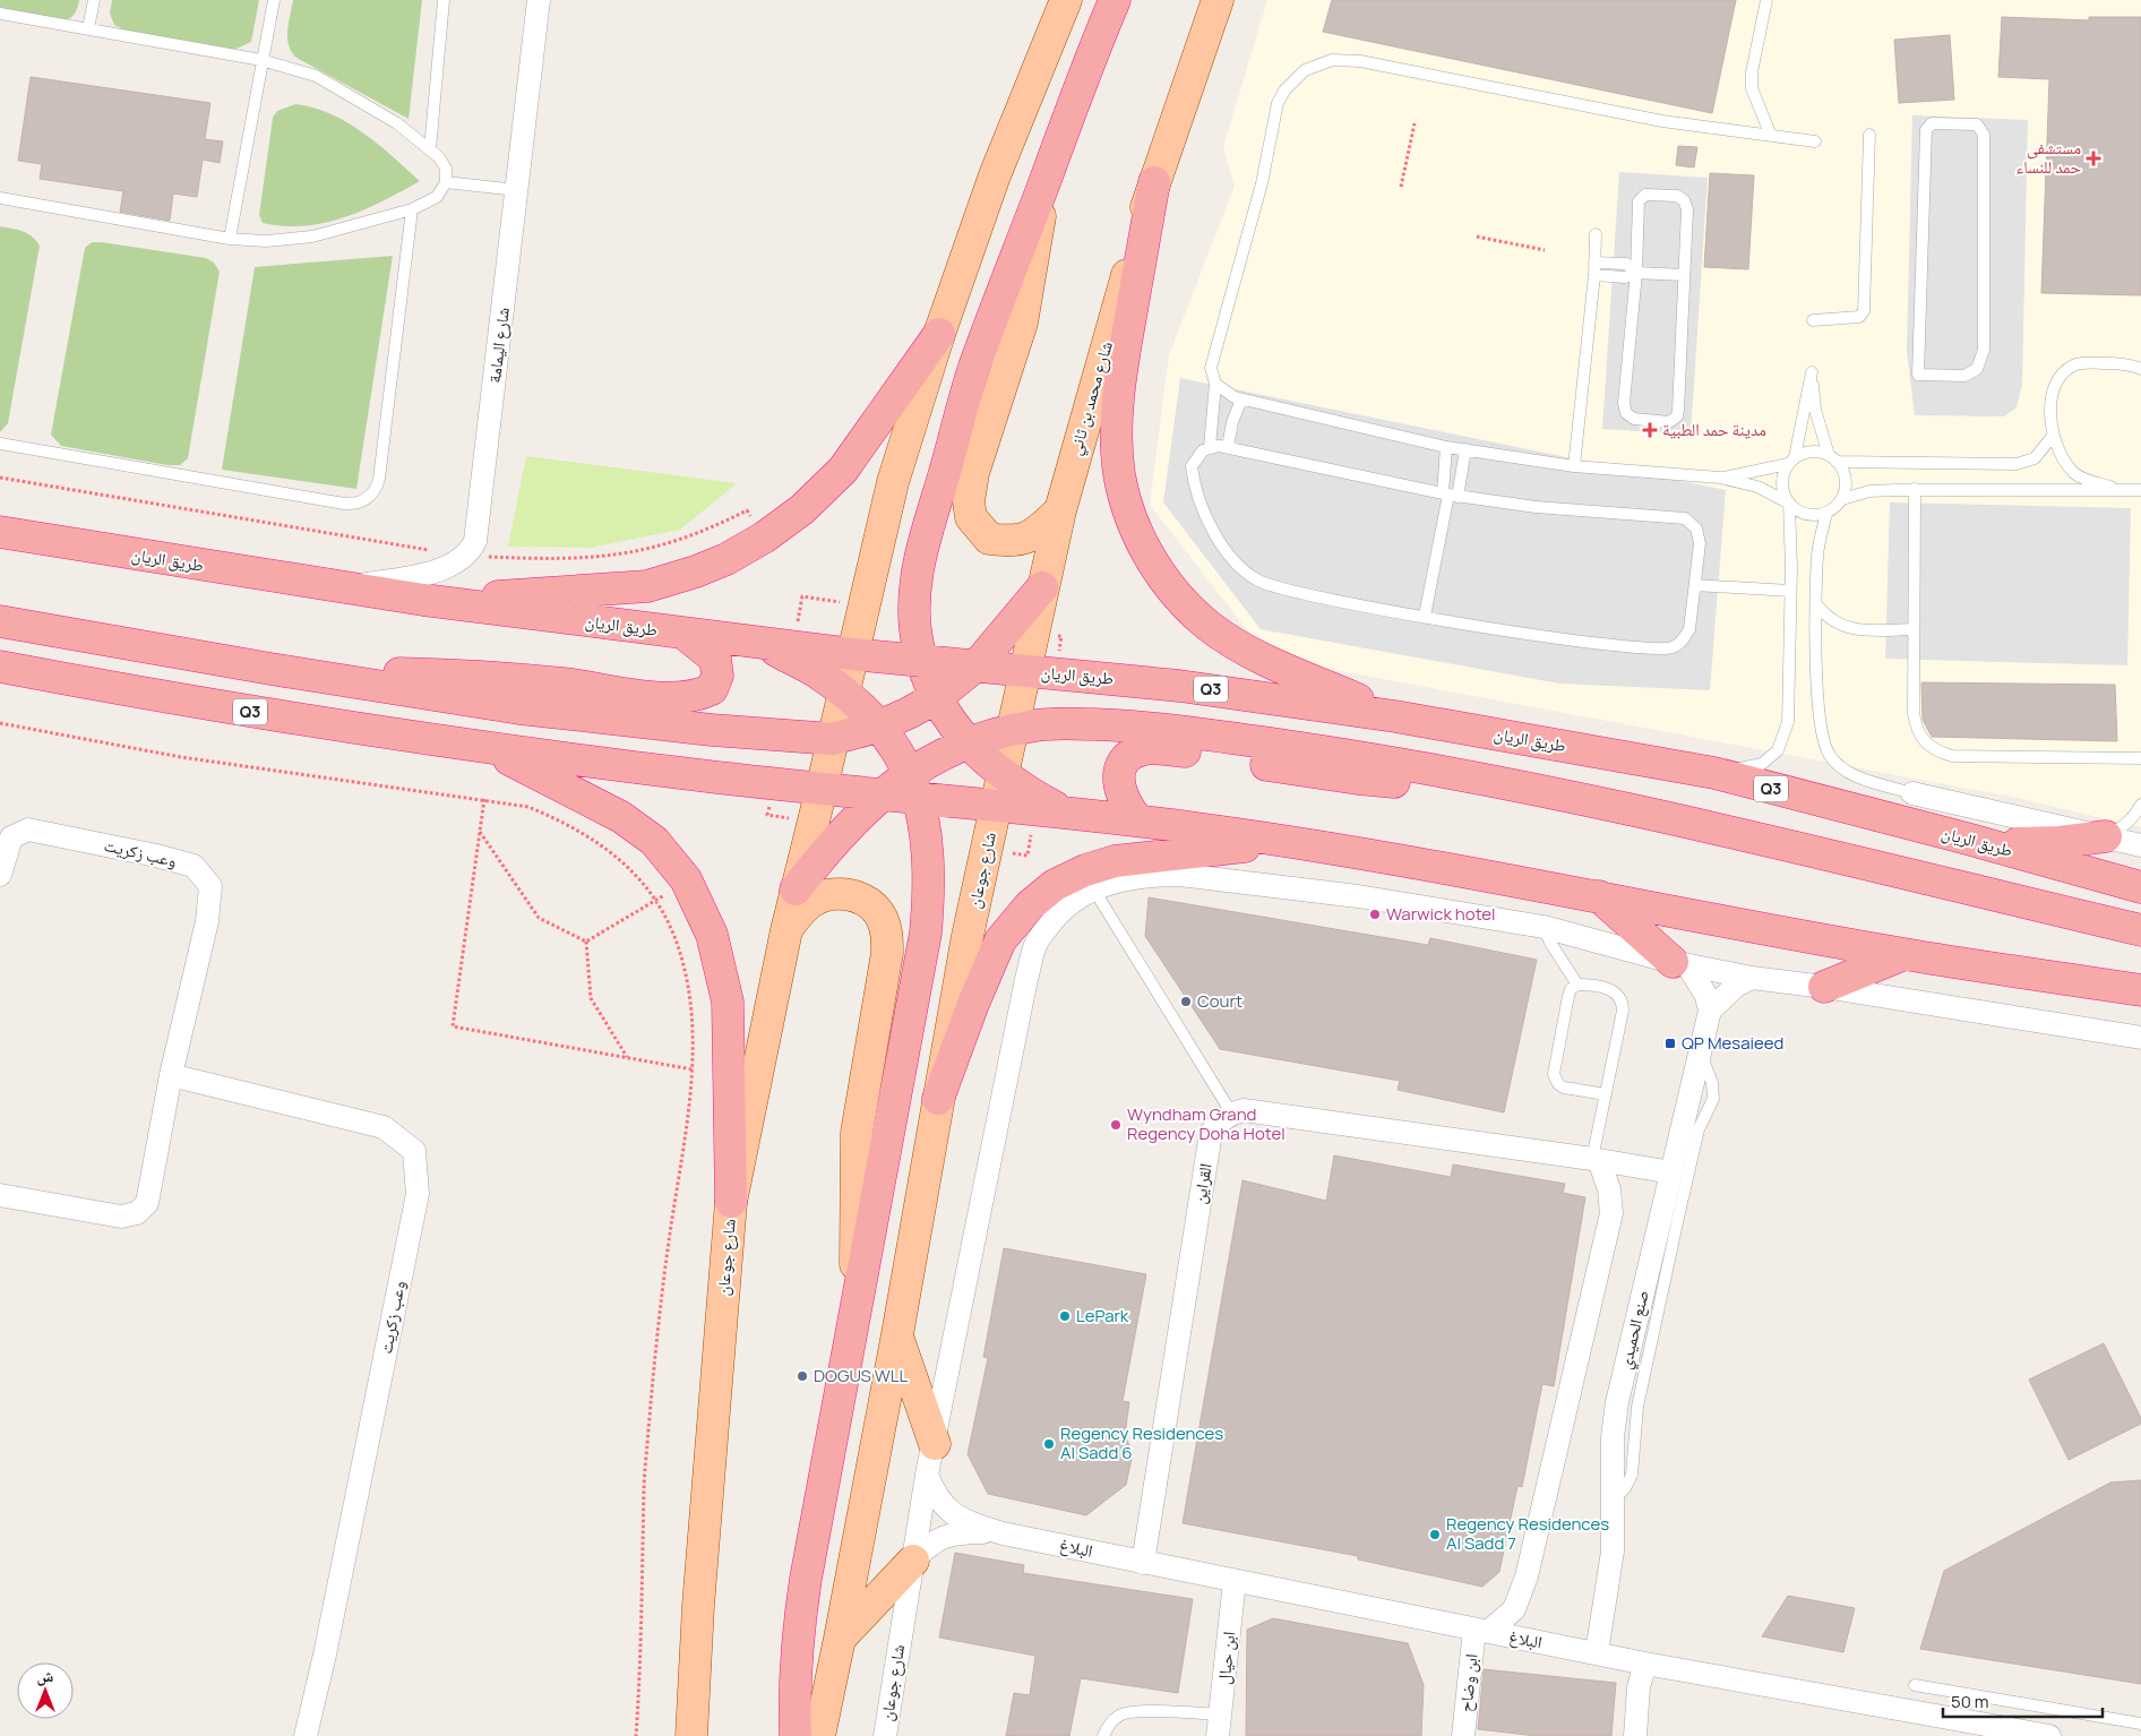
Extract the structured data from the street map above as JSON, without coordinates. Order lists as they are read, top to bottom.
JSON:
{
  "streets": {
    "highway": ["طريق الريان", "Q3"],
    "main road": ["شارع محمد بن ثاني", "شارع جوعان"],
    "street": [
      "شارع اليمامة",
      "وعب زكريت",
      "القراين",
      "صنع الحميدي",
      "البلاغ",
      "ابن حيال",
      "ابن وضاح"
    ]
  },
  "crossings": [
    ["شارع محمد بن ثاني", "طريق الريان"],
    ["شارع محمد بن ثاني", "Q3"],
    ["شارع محمد بن ثاني", "شارع جوعان"],
    ["Q3", "شارع جوعان"],
    ["شارع جوعان", "البلاغ"],
    ["القراين", "البلاغ"],
    ["صنع الحميدي", "البلاغ"],
    ["البلاغ", "ابن حيال"],
    ["البلاغ", "ابن وضاح"]
  ],
  "places": {
    "health": ["مستشفى حمد للنساء", "مدينة حمد الطبية"],
    "other": [
      "Warwick hotel",
      "Court",
      "Wyndham Grand Regency Doha Hotel",
      "LePark",
      "DOGUS WLL",
      "Regency Residences Al Sadd 6",
      "Regency Residences Al Sadd 7"
    ],
    "transit": ["QP Mesaieed"]
  },
  "scale_bar": "50 m",
  "north": "top"
}
